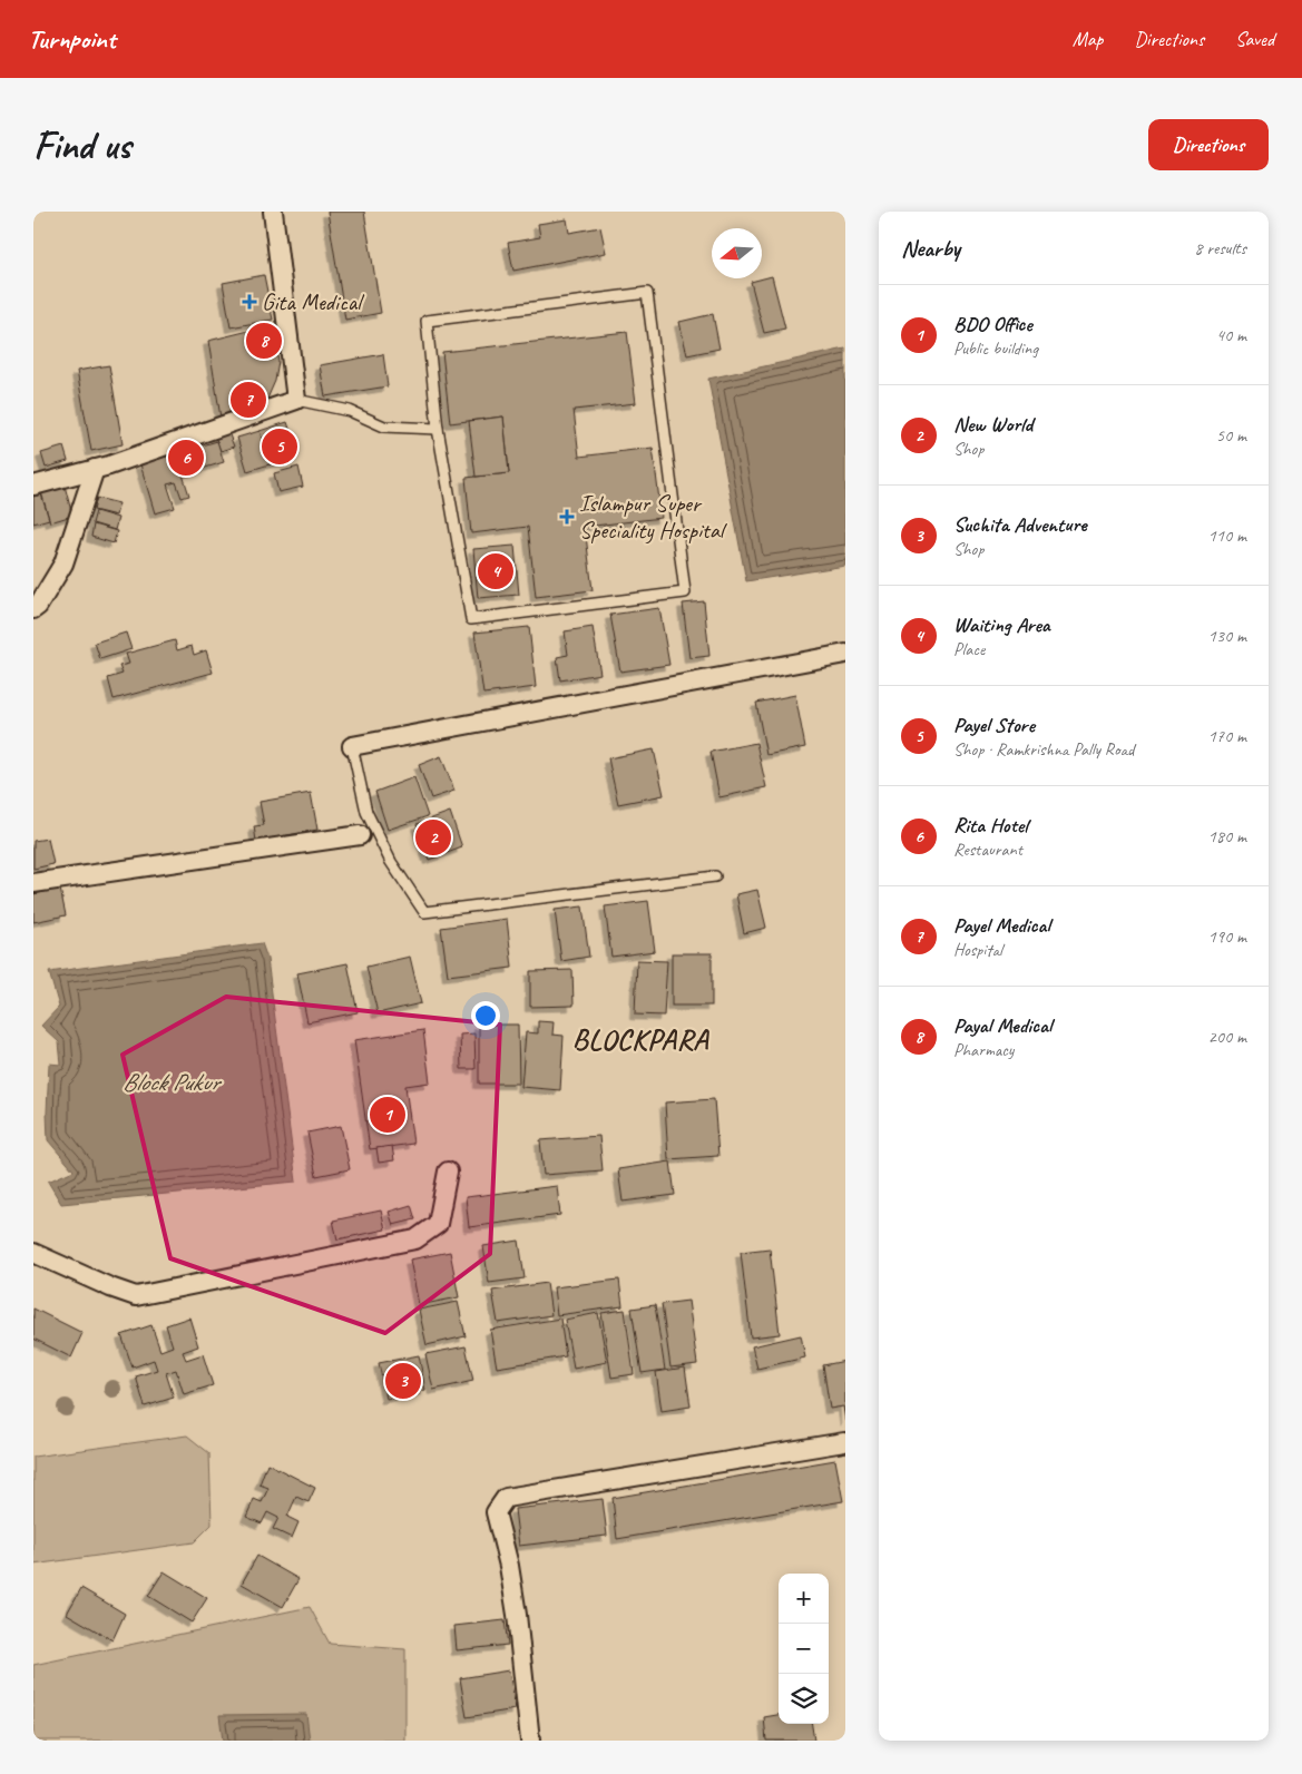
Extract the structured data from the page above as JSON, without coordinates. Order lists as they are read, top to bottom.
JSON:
{
  "districts": ["BLOCKPARA"],
  "water": ["Block Pukur"],
  "places": {
    "health": ["Gita Medical", "Islampur Super Speciality Hospital"]
  },
  "north": "left",
  "page": {
    "header": "Turnpoint",
    "nav": ["Map", "Directions", "Saved"],
    "buttons": "Directions",
    "title": "Find us",
    "heading": ["Nearby", "8 results"],
    "list": [
      {
        "mark": "1",
        "name": "BDO Office",
        "note": "Public building",
        "value": "40 m"
      },
      {
        "mark": "2",
        "name": "New World",
        "note": "Shop",
        "value": "50 m"
      },
      {
        "mark": "3",
        "name": "Suchita Adventure",
        "note": "Shop",
        "value": "110 m"
      },
      {
        "mark": "4",
        "name": "Waiting Area",
        "note": "Place",
        "value": "130 m"
      },
      {
        "mark": "5",
        "name": "Payel Store",
        "note": "Shop · Ramkrishna Pally Road",
        "value": "170 m"
      },
      {
        "mark": "6",
        "name": "Rita Hotel",
        "note": "Restaurant",
        "value": "180 m"
      },
      {
        "mark": "7",
        "name": "Payel Medical",
        "note": "Hospital",
        "value": "190 m"
      },
      {
        "mark": "8",
        "name": "Payal Medical",
        "note": "Pharmacy",
        "value": "200 m"
      }
    ],
    "pins": [
      "8",
      "7",
      "5",
      "6",
      "4",
      "2",
      "1",
      "3"
    ],
    "map_buttons": ["+", "−"]
  }
}
